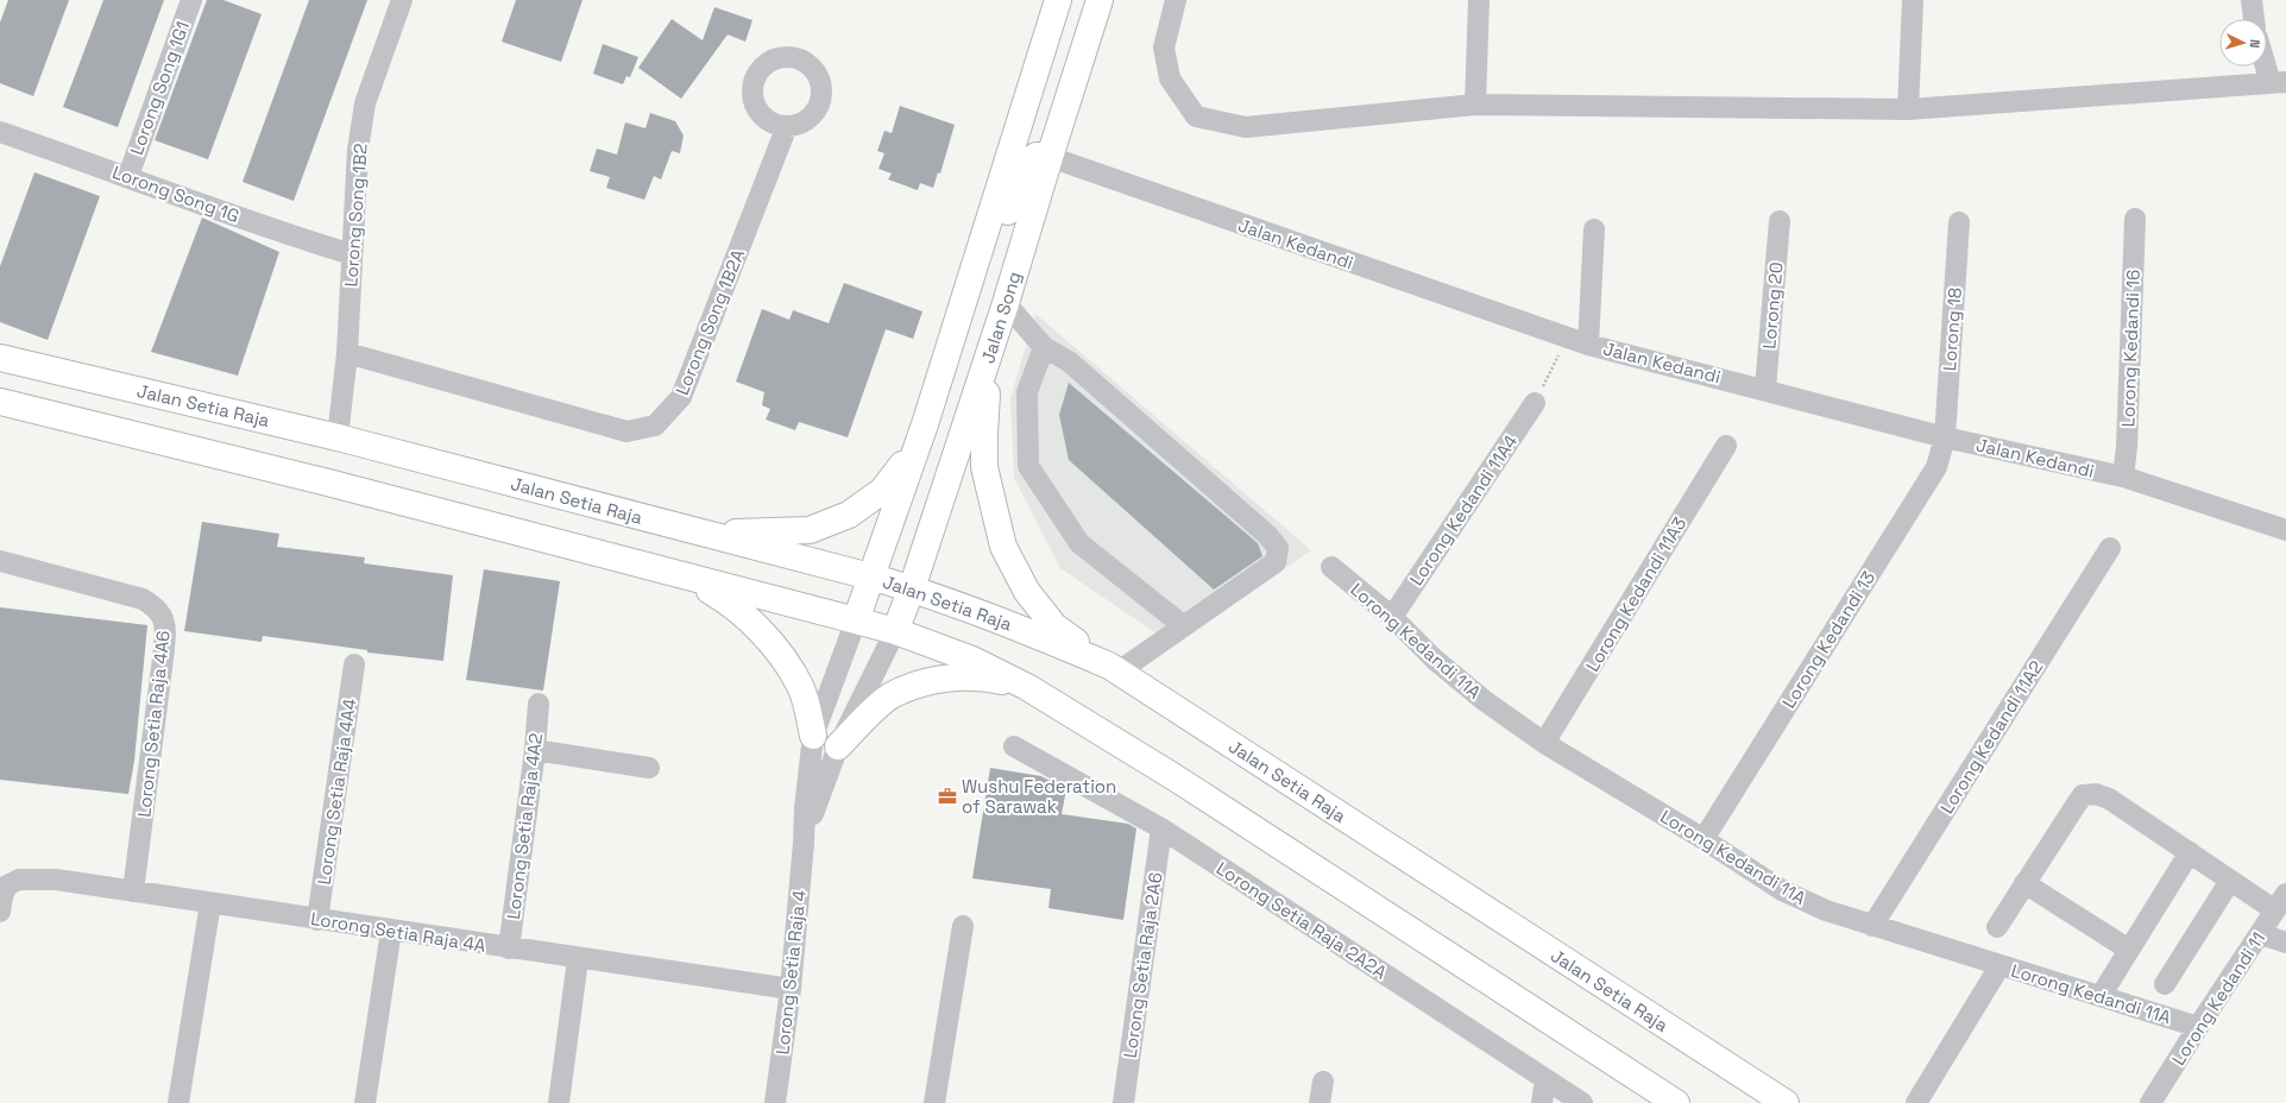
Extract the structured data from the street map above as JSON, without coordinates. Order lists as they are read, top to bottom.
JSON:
{
  "streets": {
    "main road": ["Jalan Song", "Jalan Setia Raja"],
    "street": [
      "Lorong Song 1G1",
      "Lorong Song 1G",
      "Lorong Song 1B2",
      "Jalan Kedandi",
      "Lorong 20",
      "Lorong Song 1B2A",
      "Lorong 18",
      "Lorong Kedandi 16",
      "Lorong Kedandi 11A4",
      "Lorong Kedandi 11A3",
      "Lorong Kedandi 13",
      "Lorong Kedandi 11A",
      "Lorong Setia Raja 4A6",
      "Lorong Kedandi 11A2",
      "Lorong Setia Raja 4A4",
      "Lorong Setia Raja 4A2",
      "Lorong Setia Raja 2A2A",
      "Lorong Setia Raja 4A",
      "Lorong Setia Raja 2A6",
      "Lorong Setia Raja 4",
      "Lorong Kedandi 11"
    ]
  },
  "crossings": [
    ["Lorong Song 1G1", "Lorong Song 1G"],
    ["Lorong Song 1G", "Lorong Song 1B2"],
    ["Lorong Song 1B2", "Lorong Song 1B2A"],
    ["Lorong Song 1B2", "Jalan Setia Raja"],
    ["Jalan Kedandi", "Lorong 20"],
    ["Jalan Kedandi", "Jalan Song"],
    ["Jalan Kedandi", "Lorong 18"],
    ["Jalan Kedandi", "Lorong Kedandi 16"],
    ["Jalan Kedandi", "Lorong Kedandi 13"],
    ["Jalan Song", "Jalan Setia Raja"],
    ["Jalan Song", "Lorong Setia Raja 4"],
    ["Lorong 18", "Lorong Kedandi 13"],
    ["Lorong Kedandi 11A4", "Lorong Kedandi 11A"],
    ["Lorong Kedandi 11A3", "Lorong Kedandi 11A"],
    ["Lorong Kedandi 13", "Lorong Kedandi 11A"],
    ["Lorong Kedandi 11A", "Lorong Kedandi 11A2"],
    ["Lorong Kedandi 11A", "Lorong Kedandi 11"],
    ["Lorong Setia Raja 4A6", "Lorong Setia Raja 4A"],
    ["Lorong Setia Raja 4A4", "Lorong Setia Raja 4A"],
    ["Lorong Setia Raja 4A2", "Lorong Setia Raja 4A"],
    ["Lorong Setia Raja 2A2A", "Lorong Setia Raja 2A6"],
    ["Lorong Setia Raja 4A", "Lorong Setia Raja 4"]
  ],
  "places": {
    "office": ["Wushu Federation of Sarawak"]
  },
  "north": "right"
}
